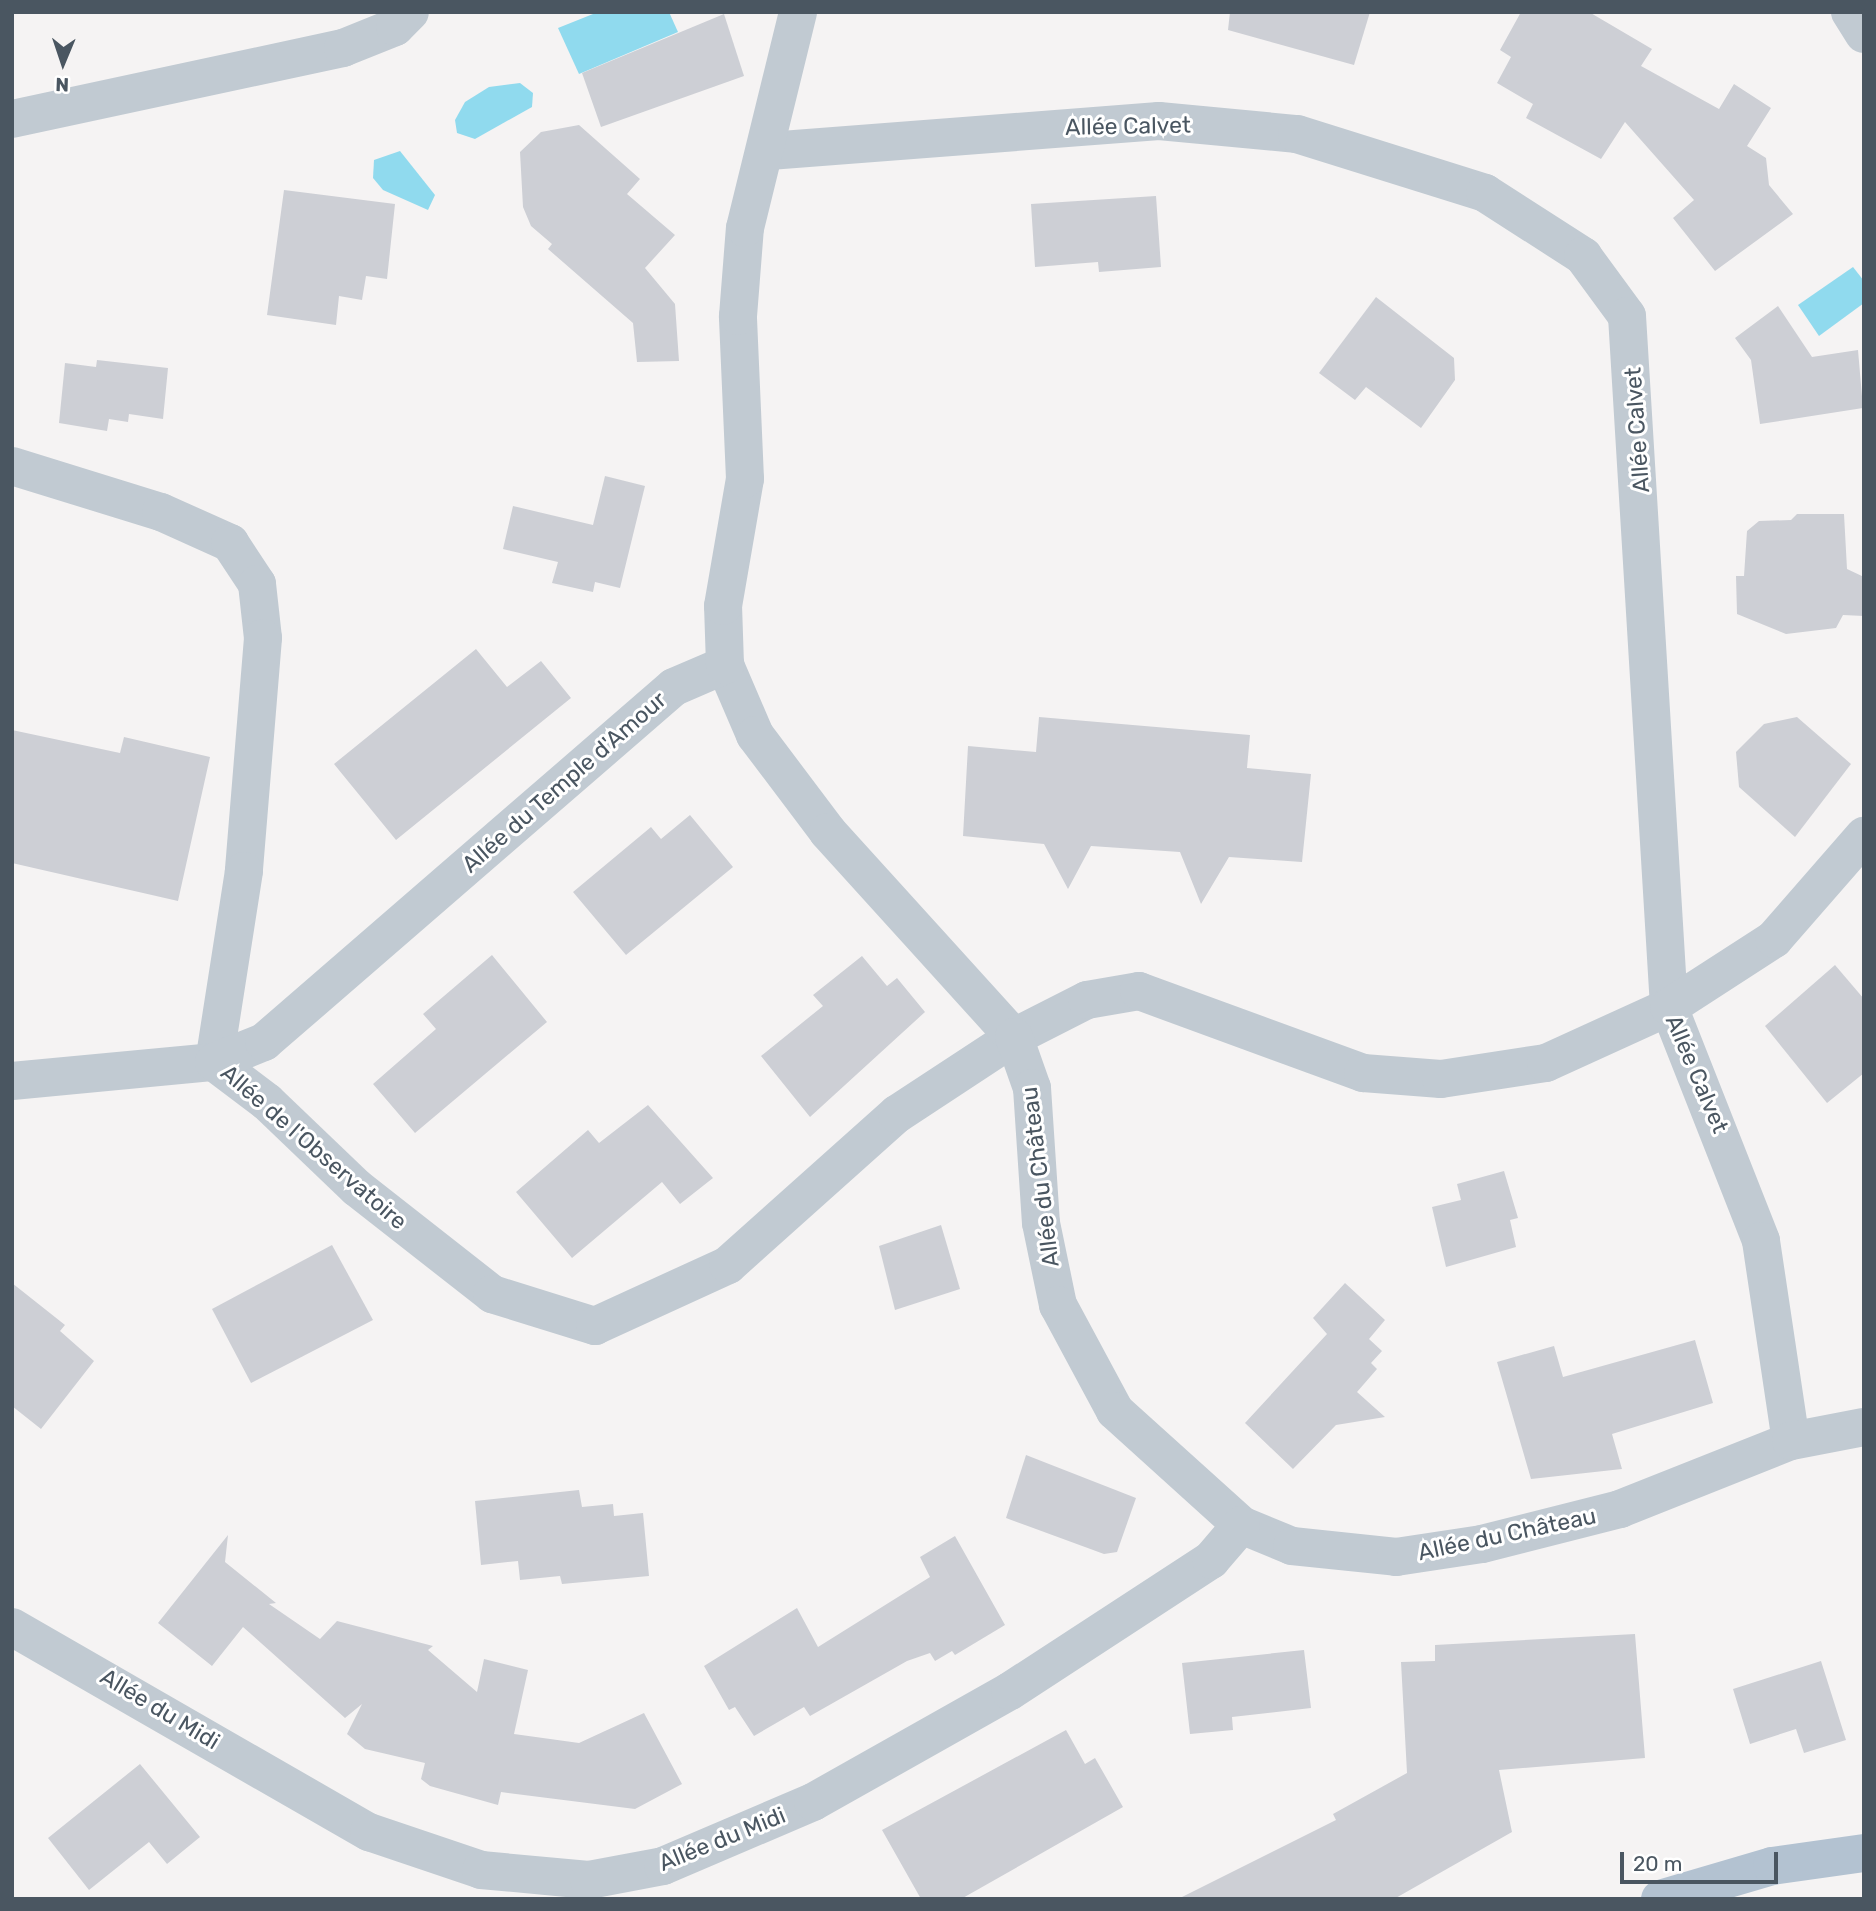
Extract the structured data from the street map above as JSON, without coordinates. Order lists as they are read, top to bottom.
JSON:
{
  "streets": {
    "street": [
      "Allée Calvet",
      "Allée du Temple d'Amour",
      "Allée de l'Observatoire",
      "Allée du Château",
      "Allée du Midi"
    ]
  },
  "crossings": [
    ["Allée Calvet", "Allée du Château"],
    ["Allée du Temple d'Amour", "Allée de l'Observatoire"],
    ["Allée du Temple d'Amour", "Allée du Château"],
    ["Allée de l'Observatoire", "Allée du Château"],
    ["Allée du Château", "Allée du Midi"]
  ],
  "scale_bar": "20 m",
  "north": "bottom"
}
